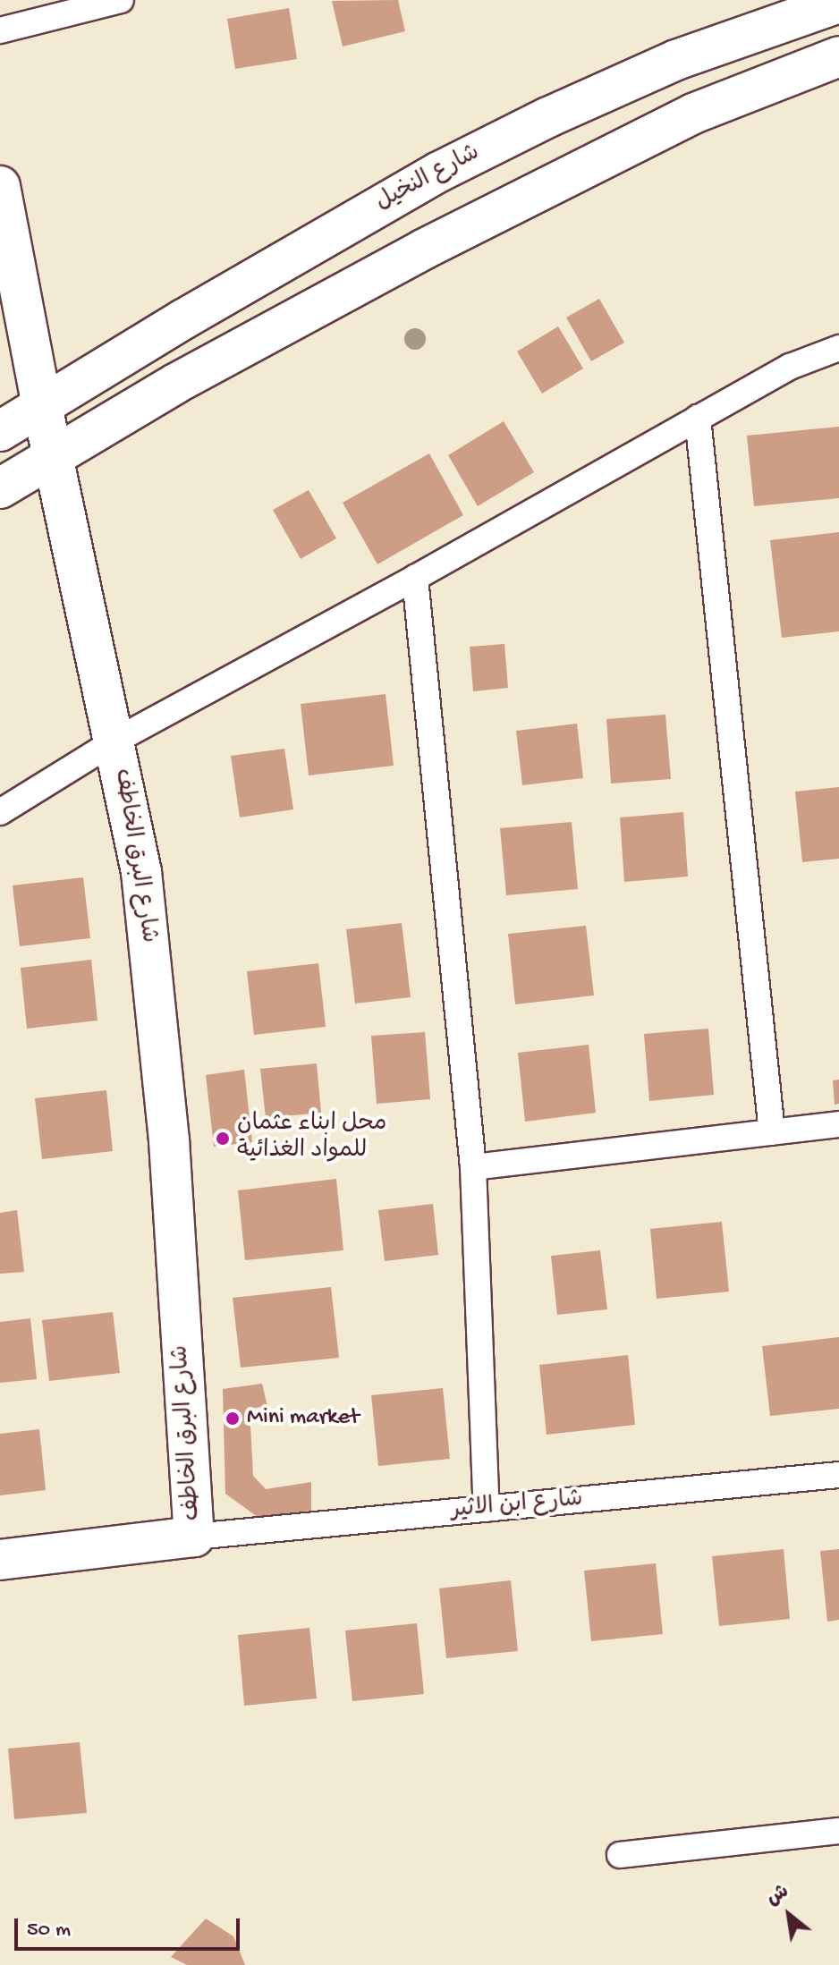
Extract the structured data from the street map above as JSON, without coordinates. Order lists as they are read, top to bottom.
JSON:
{
  "streets": {
    "main road": ["شارع النخيل", "شارع البرق الخاطف"],
    "street": ["شارع ابن الاثير"]
  },
  "crossings": [
    ["شارع النخيل", "شارع البرق الخاطف"],
    ["شارع البرق الخاطف", "شارع ابن الاثير"]
  ],
  "places": ["محل ابناء عثمان للمواد الغذائية", "Mini market"],
  "scale_bar": "50 m",
  "north": "top left"
}
